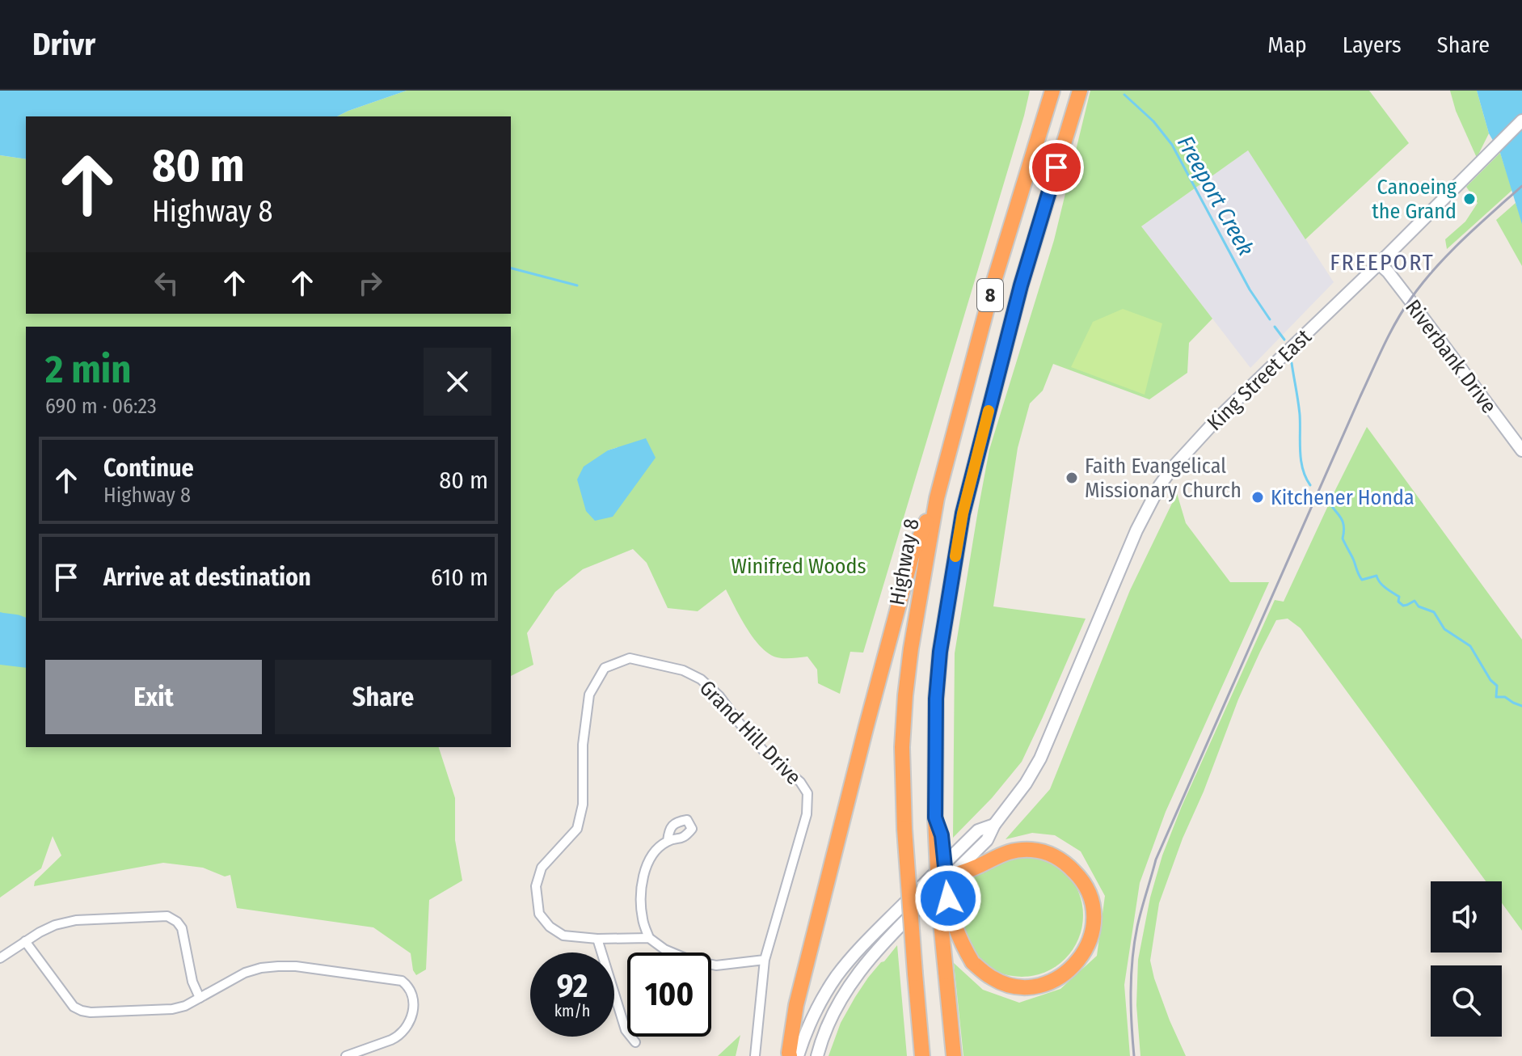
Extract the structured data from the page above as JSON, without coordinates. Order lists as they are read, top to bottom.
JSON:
{
  "streets": {
    "highway": ["8", "Highway 8"],
    "main road": ["Riverbank Drive", "King Street East"],
    "street": ["Grand Hill Drive"]
  },
  "crossings": [
    ["Riverbank Drive", "King Street East"]
  ],
  "districts": ["FREEPORT"],
  "water": ["Freeport Creek"],
  "parks": ["Winifred Woods"],
  "places": ["Canoeing the Grand", "Faith Evangelical Missionary Church", "Kitchener Honda"],
  "page": {
    "header": "Drivr",
    "nav": ["Map", "Layers", "Share"],
    "turn": ["80 m", "Highway 8"],
    "heading": ["2 min", "690 m · 06:23"],
    "list": [
      {
        "name": "Continue",
        "note": "Highway 8",
        "value": "80 m"
      },
      {
        "name": "Arrive at destination",
        "value": "610 m"
      }
    ],
    "buttons": ["Exit", "Share"],
    "speed": "92 km/h",
    "limit": "100"
  }
}
